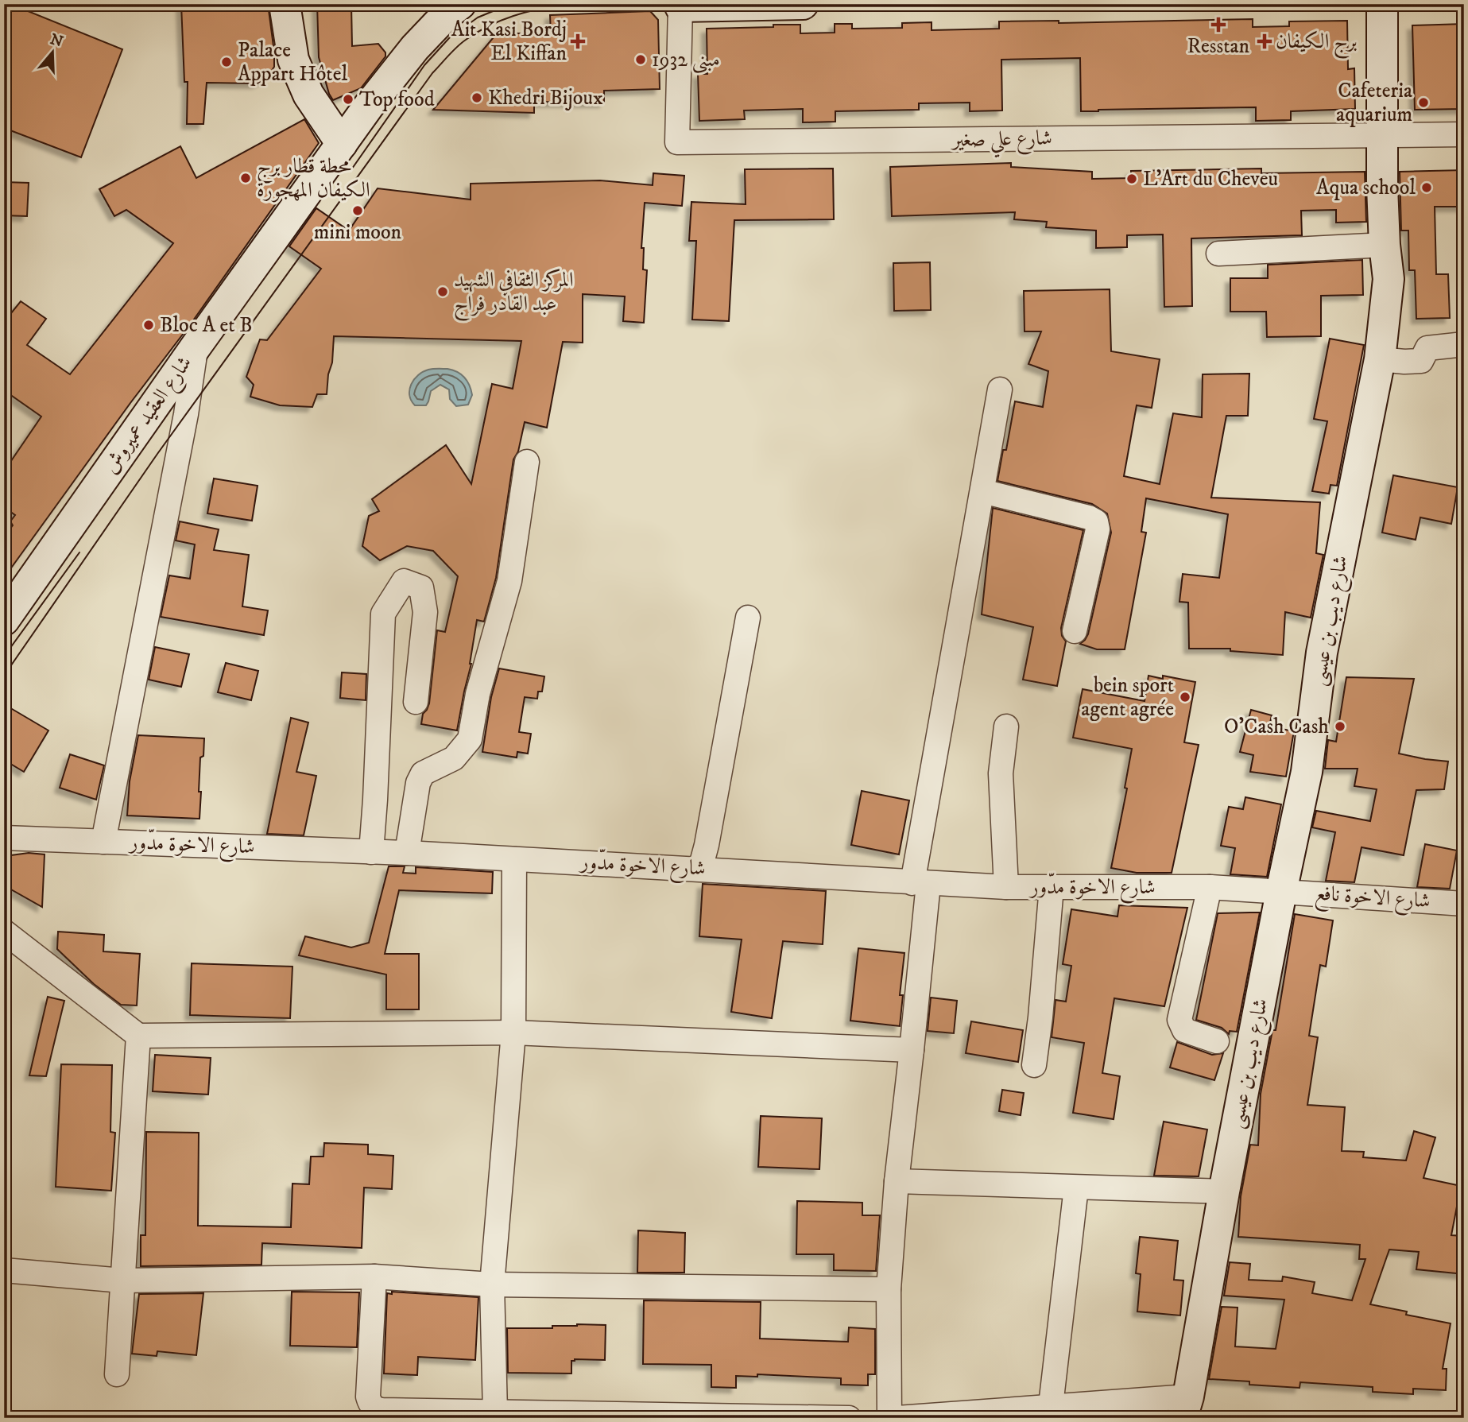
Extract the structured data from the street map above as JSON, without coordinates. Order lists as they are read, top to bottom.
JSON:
{
  "streets": {
    "street": [
      "شارع علي صغير",
      "شارع العقيد عميروش",
      "شارع ديب بن عيسى",
      "شارع الاخوة مدّور",
      "شارع الاخوة نافع"
    ]
  },
  "crossings": [
    ["شارع علي صغير", "شارع ديب بن عيسى"],
    ["شارع ديب بن عيسى", "شارع الاخوة مدّور"],
    ["شارع ديب بن عيسى", "شارع الاخوة نافع"],
    ["شارع الاخوة مدّور", "شارع الاخوة نافع"]
  ],
  "places": {
    "health": ["Resstan", "Ait Kasi Bordj El Kiffan", "برج الكيفان"],
    "other": [
      "مبنى 1932",
      "Palace Appart Hôtel",
      "Khedri Bijoux",
      "Top food",
      "Cafeteria aquarium",
      "محطة قطار برج الكيفان المهجورة",
      "L'Art du Cheveu",
      "Aqua school",
      "mini moon",
      "المركز الثقافي الشهيد عبد القادر فراج",
      "Bloc A et B",
      "bein sport agent agrée",
      "O'Cash Cash"
    ]
  },
  "north": "top"
}
